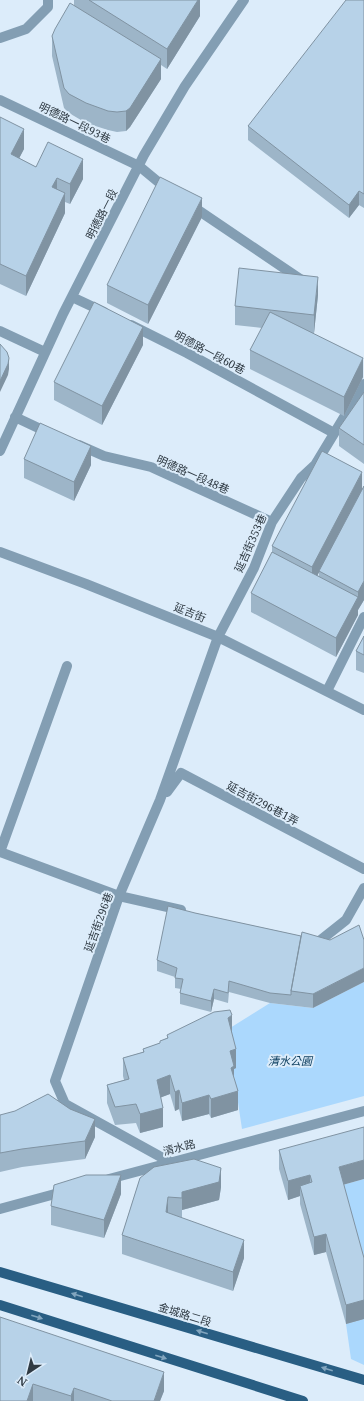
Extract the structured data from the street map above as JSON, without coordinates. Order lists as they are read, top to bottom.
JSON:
{
  "streets": {
    "main road": ["金城路二段"],
    "street": [
      "明德路一段93巷",
      "明德路一段",
      "明德路一段60巷",
      "明德路一段48巷",
      "延吉街353巷",
      "延吉街",
      "延吉街296巷1弄",
      "延吉街296巷",
      "清水路"
    ]
  },
  "crossings": [
    ["明德路一段93巷", "明德路一段"],
    ["明德路一段60巷", "延吉街353巷"],
    ["明德路一段48巷", "延吉街353巷"],
    ["延吉街353巷", "延吉街"],
    ["延吉街353巷", "延吉街296巷"],
    ["延吉街", "延吉街296巷"],
    ["延吉街296巷1弄", "延吉街296巷"],
    ["延吉街296巷", "清水路"]
  ],
  "parks": ["清水公園"],
  "north": "bottom left"
}
